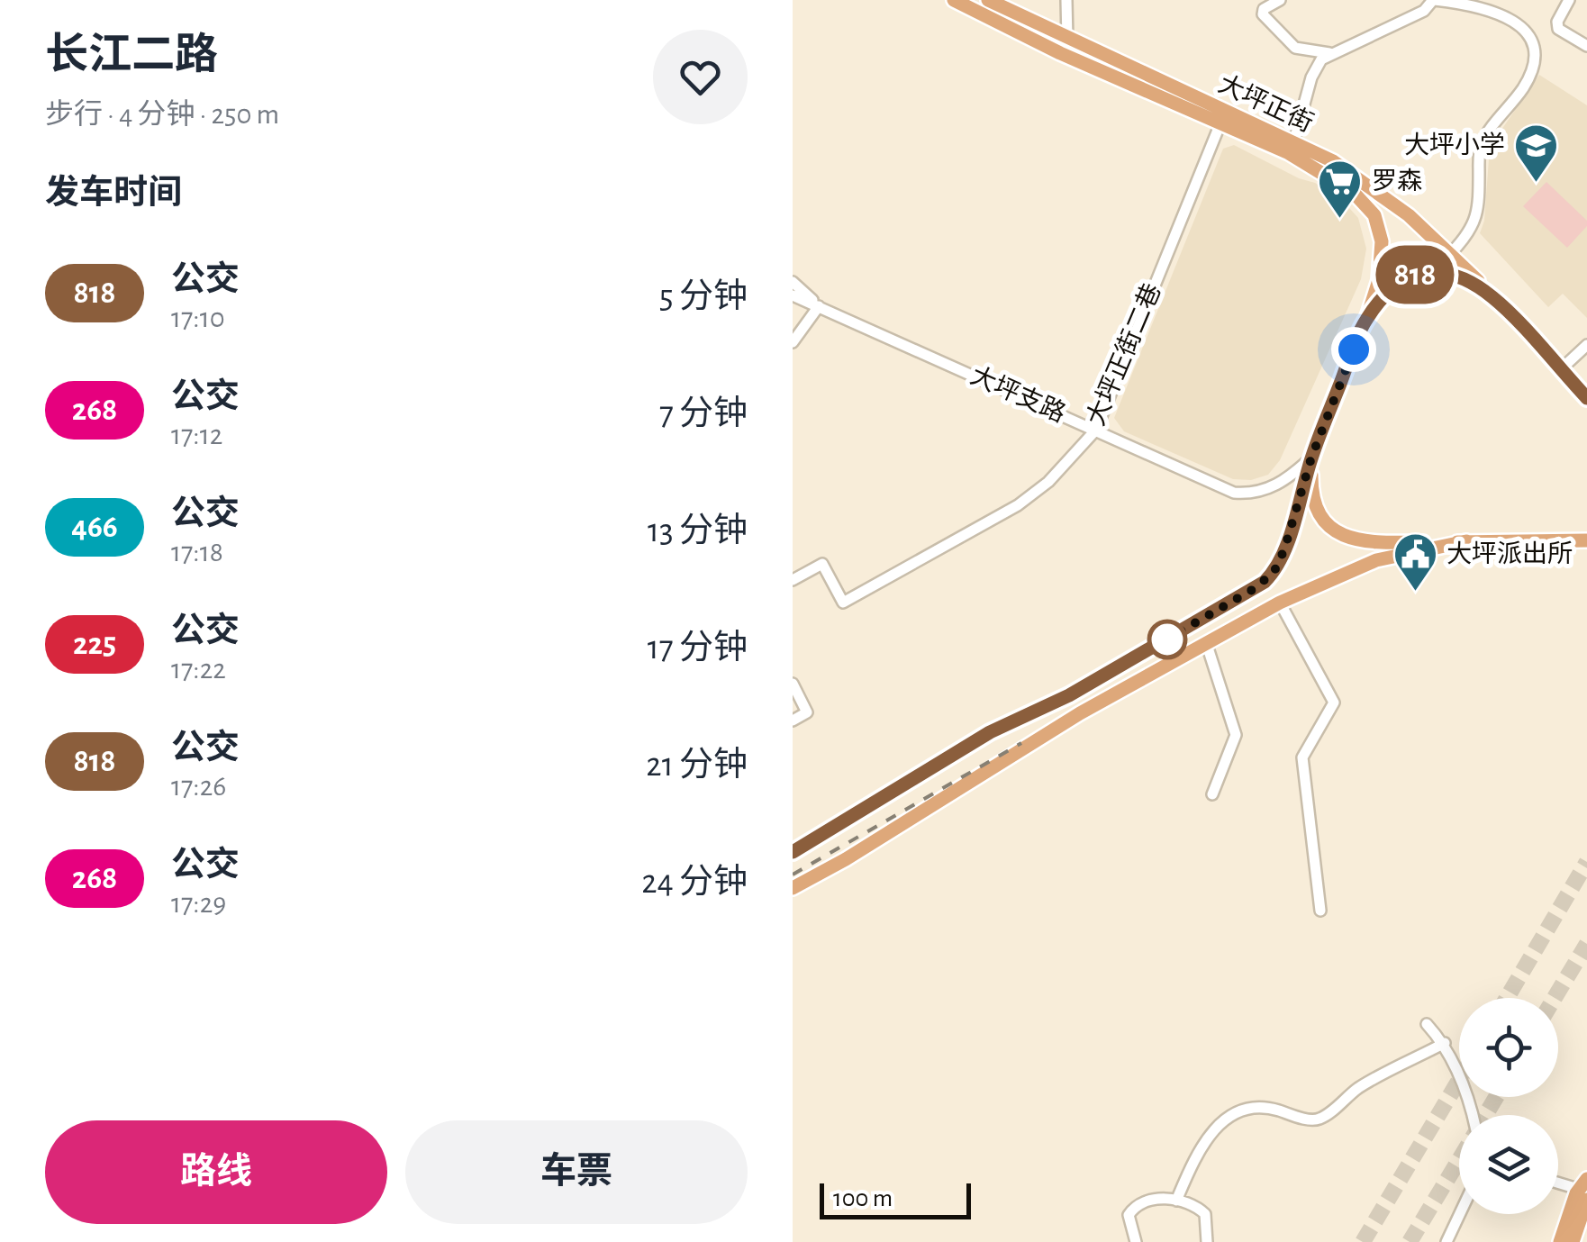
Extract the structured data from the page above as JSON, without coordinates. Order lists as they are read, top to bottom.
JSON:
{
  "streets": {
    "main road": ["大坪正街"],
    "street": ["大坪正街二巷", "大坪支路"]
  },
  "crossings": [
    ["大坪正街", "大坪正街二巷"],
    ["大坪正街", "大坪支路"],
    ["大坪正街二巷", "大坪支路"]
  ],
  "places": {
    "school or university": ["大坪小学"],
    "supermarket": ["罗森"],
    "public building": ["大坪派出所"]
  },
  "lines": ["bus line 818"],
  "scale_bar": "100 m",
  "page": {
    "heading": [
      ["长江二路", "步行 · 4 分钟 · 250 m"],
      "发车时间"
    ],
    "on_map": "818",
    "list": [
      {
        "mark": "818",
        "name": "公交",
        "note": "17:10",
        "value": "5 分钟"
      },
      {
        "mark": "268",
        "name": "公交",
        "note": "17:12",
        "value": "7 分钟"
      },
      {
        "mark": "466",
        "name": "公交",
        "note": "17:18",
        "value": "13 分钟"
      },
      {
        "mark": "225",
        "name": "公交",
        "note": "17:22",
        "value": "17 分钟"
      },
      {
        "mark": "818",
        "name": "公交",
        "note": "17:26",
        "value": "21 分钟"
      },
      {
        "mark": "268",
        "name": "公交",
        "note": "17:29",
        "value": "24 分钟"
      }
    ],
    "buttons": ["路线", "车票"],
    "scale": "100 m"
  }
}
